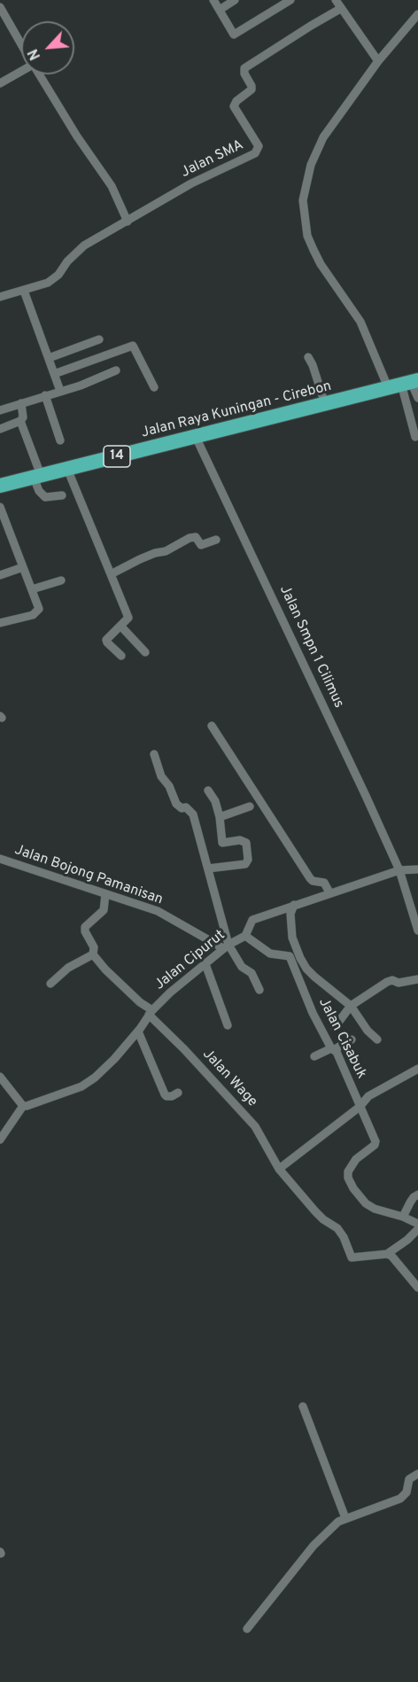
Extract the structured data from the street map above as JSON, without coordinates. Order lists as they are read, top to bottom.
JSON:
{
  "streets": {
    "highway": ["Jalan Raya Kuningan - Cirebon", "14"],
    "street": [
      "Jalan SMA",
      "Jalan Smpn 1 Cilimus",
      "Jalan Bojong Pamanisan",
      "Jalan Cipurut",
      "Jalan Cisabuk",
      "Jalan Wage"
    ]
  },
  "crossings": [
    ["Jalan Raya Kuningan - Cirebon", "Jalan Smpn 1 Cilimus"],
    ["Jalan Smpn 1 Cilimus", "Jalan Cipurut"],
    ["Jalan Bojong Pamanisan", "Jalan Cipurut"],
    ["Jalan Cipurut", "Jalan Cisabuk"],
    ["Jalan Cipurut", "Jalan Wage"]
  ],
  "north": "bottom left"
}
